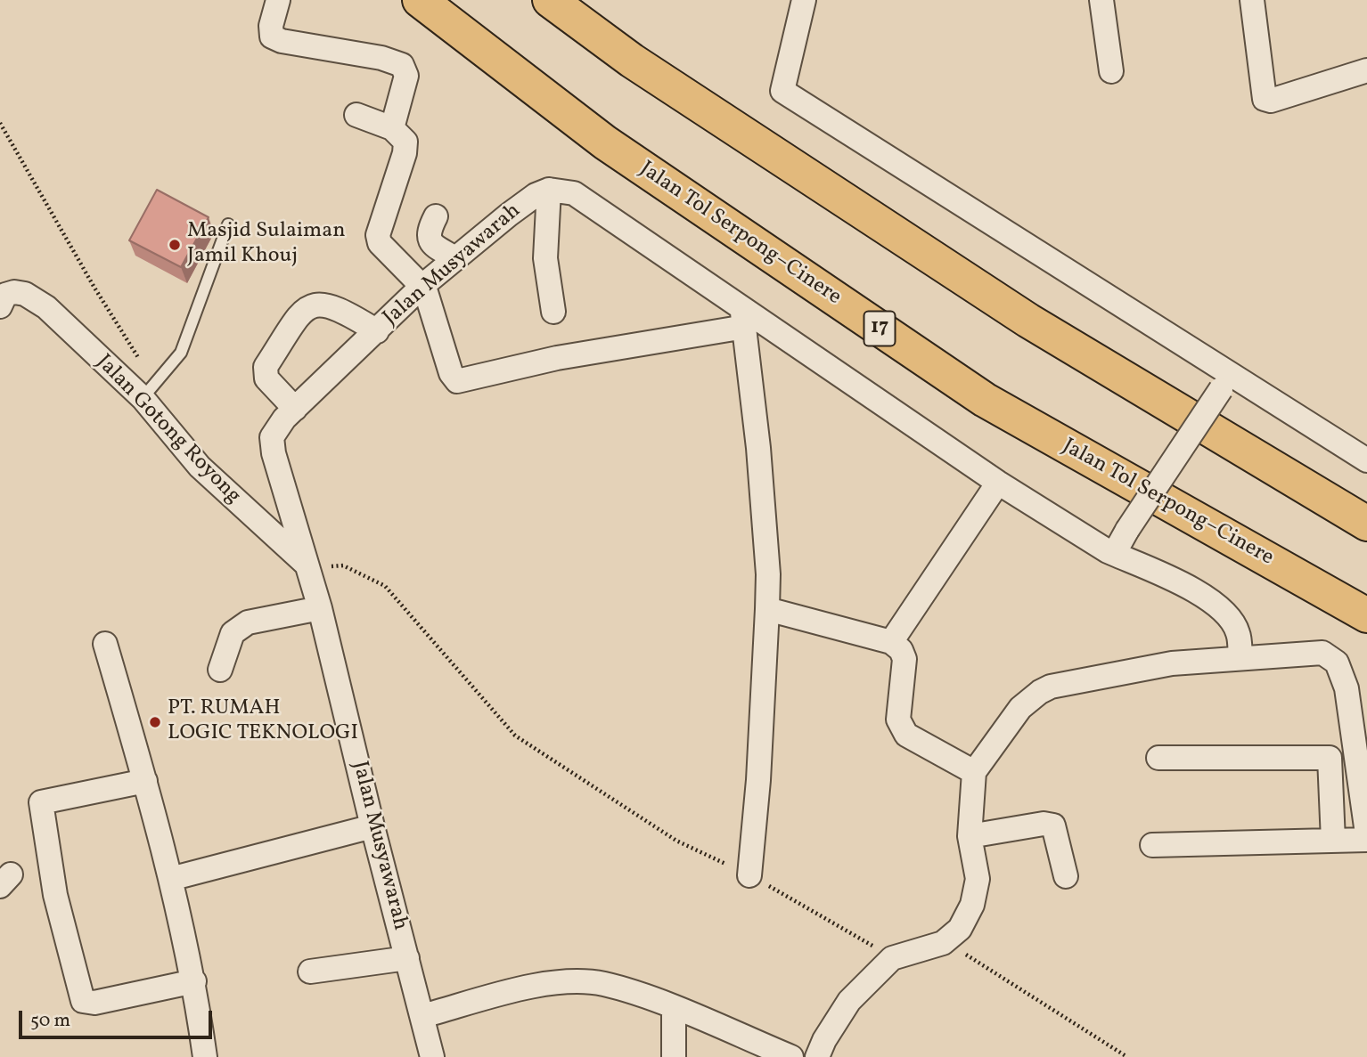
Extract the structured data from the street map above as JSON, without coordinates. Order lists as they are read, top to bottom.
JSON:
{
  "streets": {
    "highway": ["Jalan Tol Serpong–Cinere", "17"],
    "street": ["Jalan Musyawarah", "Jalan Gotong Royong"]
  },
  "crossings": [
    ["Jalan Musyawarah", "Jalan Gotong Royong"]
  ],
  "places": ["Masjid Sulaiman Jamil Khouj", "PT. RUMAH LOGIC TEKNOLOGI"],
  "scale_bar": "50 m"
}
